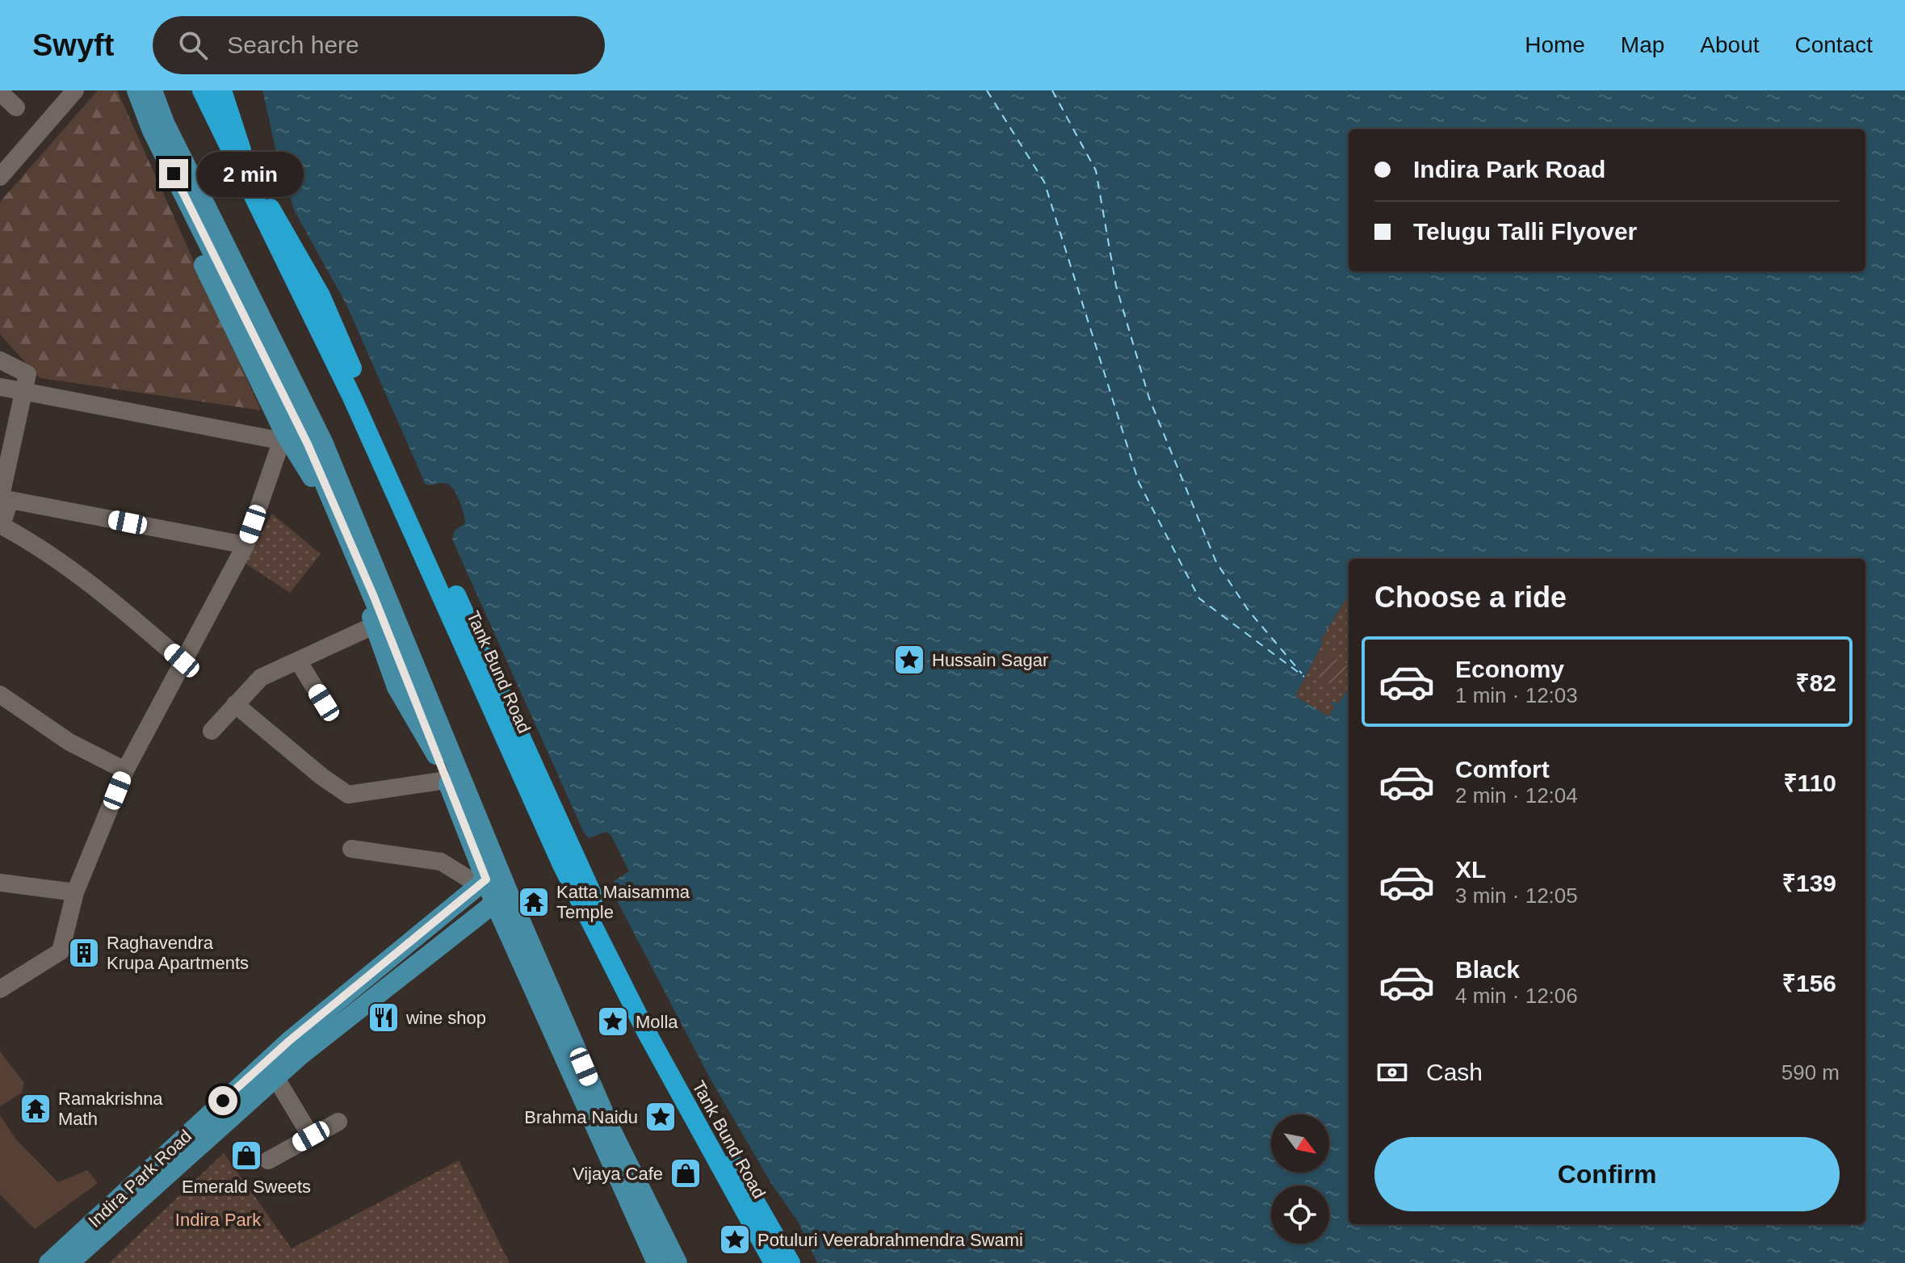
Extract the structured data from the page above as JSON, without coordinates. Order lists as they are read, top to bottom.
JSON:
{
  "streets": {
    "highway": ["Tank Bund Road"],
    "main road": ["Indira Park Road"]
  },
  "parks": ["Indira Park"],
  "places": {
    "place": [
      "Hussain Sagar",
      "Molla",
      "Brahma Naidu",
      "Potuluri Veerabrahmendra Swami"
    ],
    "temple": ["Katta Maisamma Temple", "Ramakrishna Math"],
    "building": ["Raghavendra Krupa Apartments"],
    "restaurant": ["wine shop"],
    "shop": ["Emerald Sweets", "Vijaya Cafe"]
  },
  "north": "bottom right",
  "page": {
    "header": "Swyft",
    "search": "Search here",
    "nav": [
      "Home",
      "Map",
      "About",
      "Contact"
    ],
    "banner": ["Indira Park Road", "Telugu Talli Flyover"],
    "bubble": "2 min",
    "heading": "Choose a ride",
    "list": [
      {
        "name": "Economy",
        "note": "1 min · 12:03",
        "value": "₹82"
      },
      {
        "name": "Comfort",
        "note": "2 min · 12:04",
        "value": "₹110"
      },
      {
        "name": "XL",
        "note": "3 min · 12:05",
        "value": "₹139"
      },
      {
        "name": "Black",
        "note": "4 min · 12:06",
        "value": "₹156"
      }
    ],
    "pay": ["Cash", "590 m"],
    "buttons": "Confirm"
  }
}
